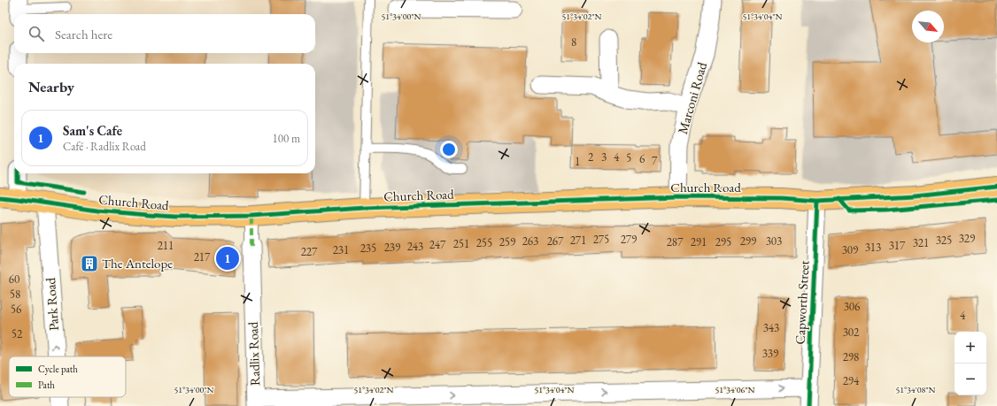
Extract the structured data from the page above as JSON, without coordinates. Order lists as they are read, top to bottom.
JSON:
{
  "streets": {
    "main road": ["Church Road"],
    "street": [
      "Marconi Road",
      "Capworth Street",
      "Park Road",
      "Radlix Road"
    ]
  },
  "crossings": [
    ["Marconi Road", "Church Road"],
    ["Church Road", "Capworth Street"],
    ["Church Road", "Park Road"],
    ["Church Road", "Radlix Road"]
  ],
  "one_way": ["Park Road"],
  "places": {
    "building": ["The Antelope"]
  },
  "house_numbers": [
    "8",
    "2",
    "3",
    "4",
    "5",
    "6",
    "7",
    "1",
    "329",
    "275",
    "279",
    "271",
    "325",
    "263",
    "267",
    "299",
    "303",
    "259",
    "287",
    "291",
    "295",
    "255",
    "321",
    "251",
    "247",
    "211",
    "317",
    "243",
    "239",
    "313",
    "235",
    "231",
    "309",
    "227",
    "217",
    "60",
    "58",
    "306",
    "56",
    "4",
    "343",
    "302",
    "52",
    "339",
    "298",
    "294"
  ],
  "legend": ["Cycle path", "Path"],
  "north": "bottom right",
  "page": {
    "search": "Search here",
    "heading": "Nearby",
    "list": [
      {
        "mark": "1",
        "name": "Sam's Cafe",
        "note": "Café · Radlix Road",
        "value": "100 m"
      }
    ],
    "pins": "1",
    "map_buttons": ["+", "−"]
  },
  "coordinates": [
    "51°34'00\"N",
    "51°34'02\"N",
    "51°34'04\"N",
    "51°34'06\"N",
    "51°34'08\"N"
  ]
}
